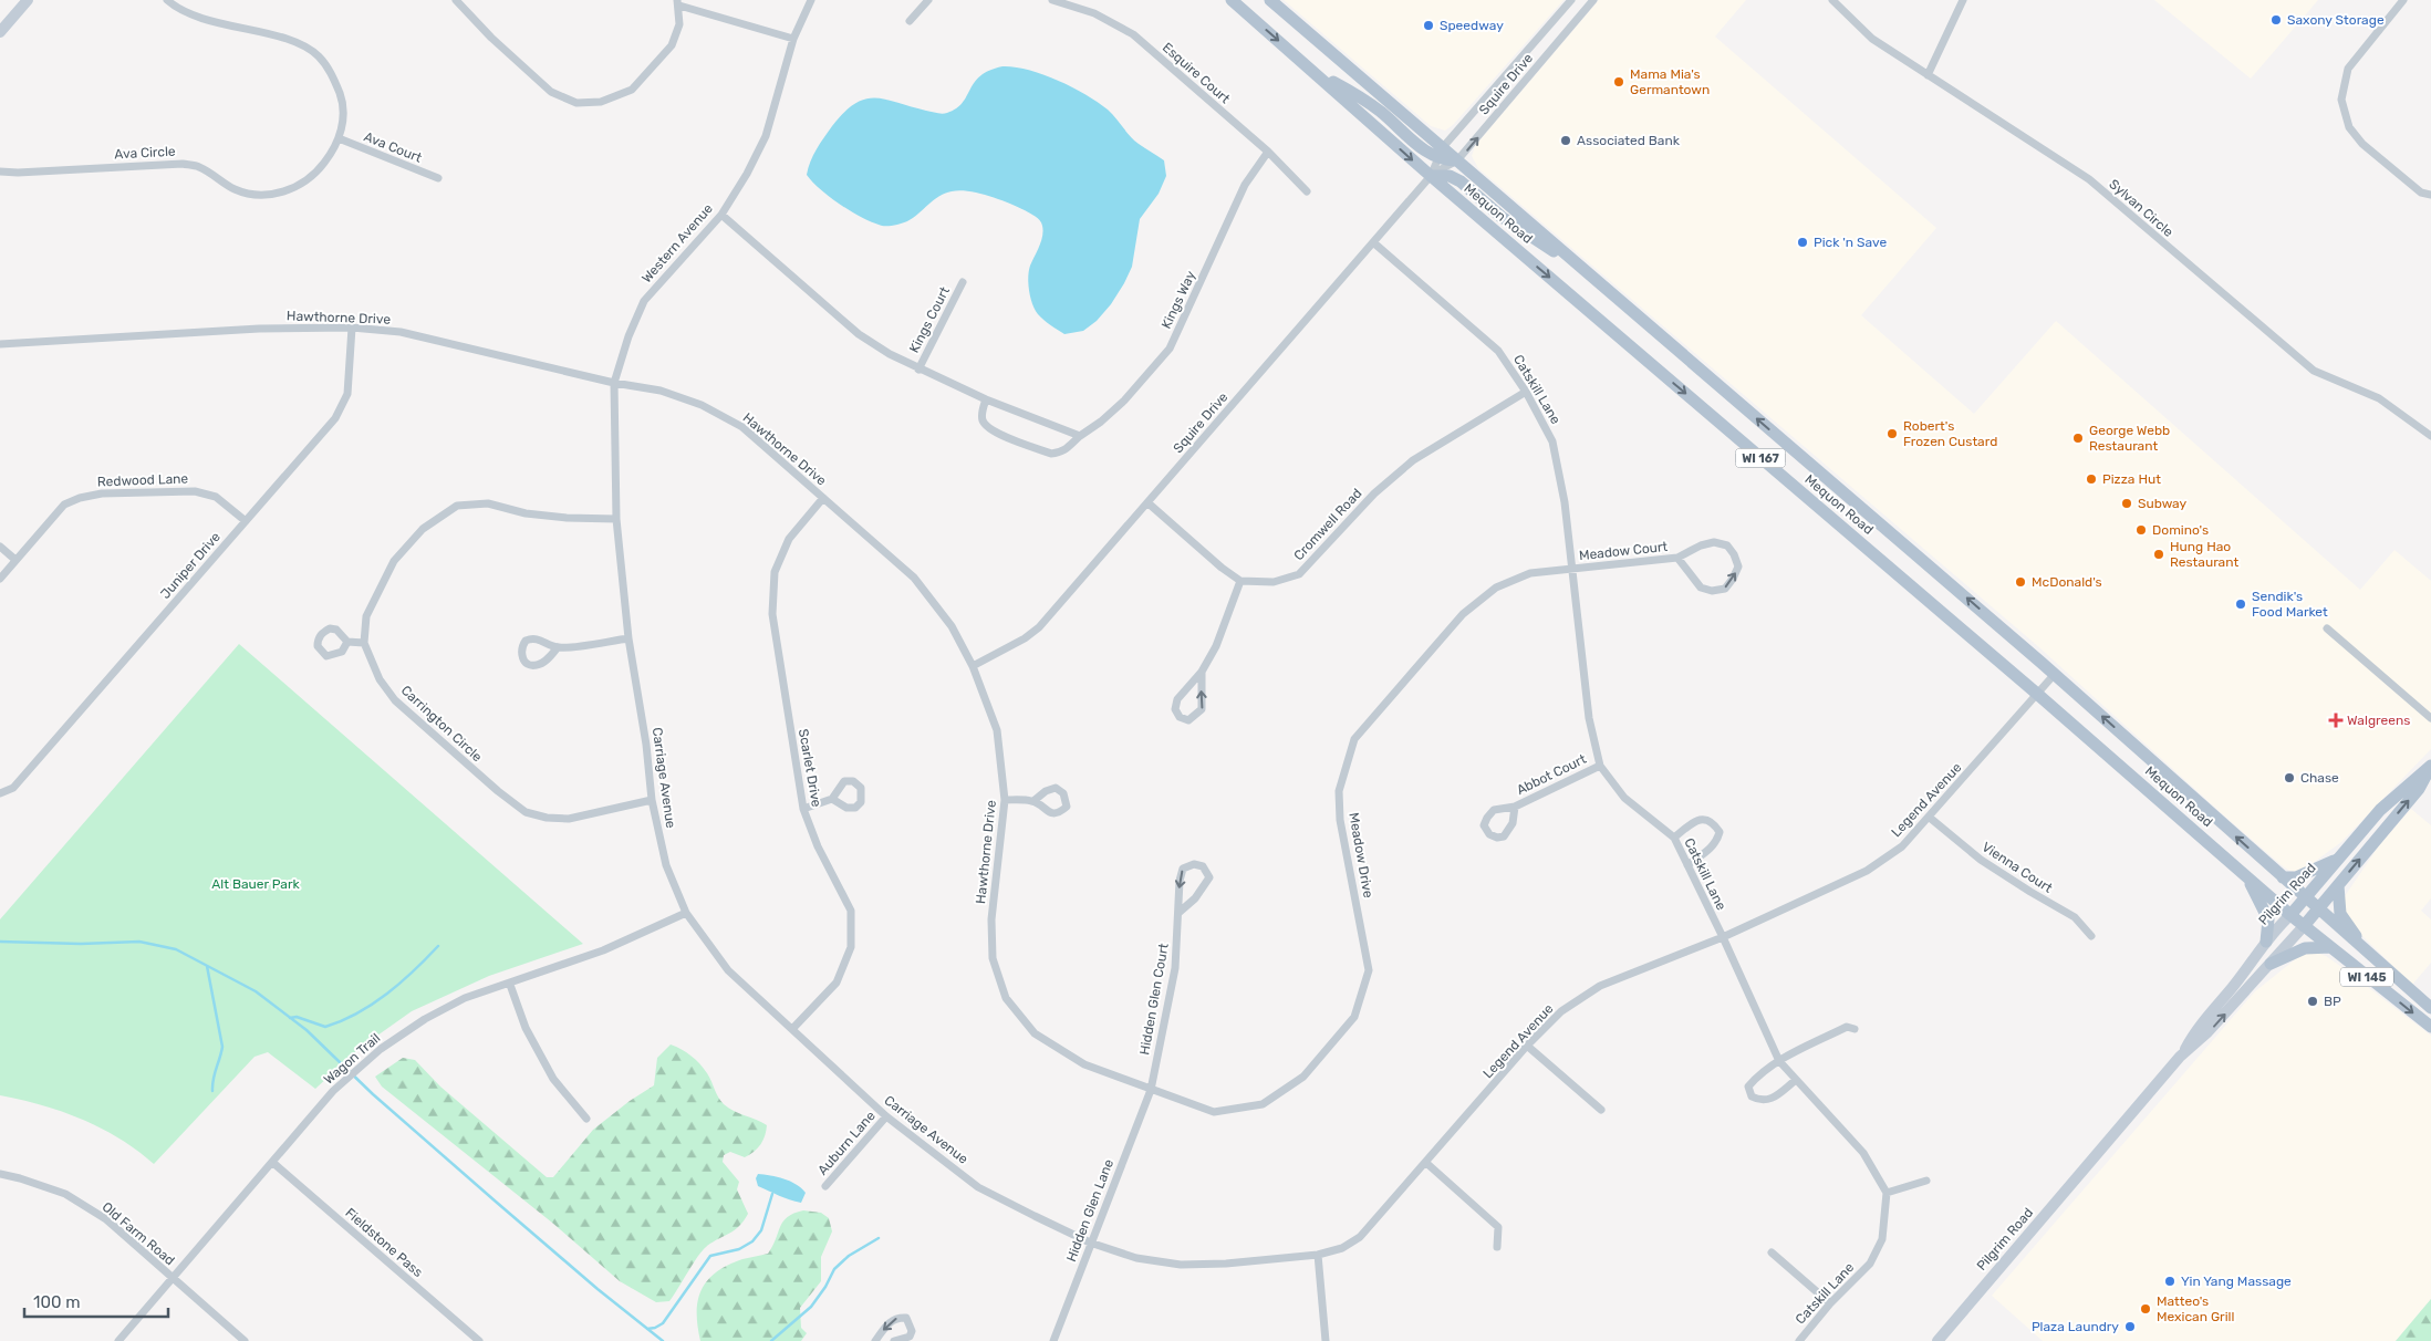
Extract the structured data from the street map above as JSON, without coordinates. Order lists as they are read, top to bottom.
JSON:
{
  "streets": {
    "main road": [
      "Mequon Road",
      "WI 167",
      "Pilgrim Road",
      "WI 145"
    ],
    "street": [
      "Esquire Court",
      "Squire Drive",
      "Ava Court",
      "Ava Circle",
      "Sylvan Circle",
      "Western Avenue",
      "Kings Way",
      "Hawthorne Drive",
      "Kings Court",
      "Catskill Lane",
      "Redwood Lane",
      "Cromwell Road",
      "Meadow Court",
      "Juniper Drive",
      "Carrington Circle",
      "Scarlet Drive",
      "Abbot Court",
      "Carriage Avenue",
      "Legend Avenue",
      "Meadow Drive",
      "Vienna Court",
      "Hidden Glen Court",
      "Wagon Trail",
      "Auburn Lane",
      "Hidden Glen Lane",
      "Old Farm Road",
      "Fieldstone Pass"
    ]
  },
  "crossings": [
    ["Esquire Court", "Kings Way"],
    ["Squire Drive", "Mequon Road"],
    ["Squire Drive", "Hawthorne Drive"],
    ["Squire Drive", "Catskill Lane"],
    ["Ava Court", "Ava Circle"],
    ["Mequon Road", "Legend Avenue"],
    ["Mequon Road", "Pilgrim Road"],
    ["Mequon Road", "WI 145"],
    ["Western Avenue", "Hawthorne Drive"],
    ["Western Avenue", "Carriage Avenue"],
    ["Hawthorne Drive", "Juniper Drive"],
    ["Hawthorne Drive", "Scarlet Drive"],
    ["Hawthorne Drive", "Carriage Avenue"],
    ["Hawthorne Drive", "Meadow Drive"],
    ["Hawthorne Drive", "Hidden Glen Court"],
    ["Hawthorne Drive", "Hidden Glen Lane"],
    ["Catskill Lane", "Cromwell Road"],
    ["Catskill Lane", "Meadow Court"],
    ["Catskill Lane", "Abbot Court"],
    ["Catskill Lane", "Legend Avenue"],
    ["Catskill Lane", "Meadow Drive"],
    ["Redwood Lane", "Juniper Drive"],
    ["Meadow Court", "Meadow Drive"],
    ["Carrington Circle", "Carriage Avenue"],
    ["Scarlet Drive", "Carriage Avenue"],
    ["Carriage Avenue", "Legend Avenue"],
    ["Carriage Avenue", "Wagon Trail"],
    ["Carriage Avenue", "Auburn Lane"],
    ["Carriage Avenue", "Hidden Glen Lane"],
    ["Legend Avenue", "Vienna Court"],
    ["Legend Avenue", "Hidden Glen Lane"],
    ["Meadow Drive", "Hidden Glen Court"],
    ["Meadow Drive", "Hidden Glen Lane"],
    ["Pilgrim Road", "WI 145"],
    ["Hidden Glen Court", "Hidden Glen Lane"],
    ["Wagon Trail", "Old Farm Road"],
    ["Wagon Trail", "Fieldstone Pass"]
  ],
  "parks": ["Alt Bauer Park"],
  "places": {
    "other": [
      "Saxony Storage",
      "Speedway",
      "Mama Mia's Germantown",
      "Associated Bank",
      "Pick 'n Save",
      "Robert's Frozen Custard",
      "George Webb Restaurant",
      "Pizza Hut",
      "Subway",
      "Domino's",
      "Hung Hao Restaurant",
      "McDonald's",
      "Sendik's Food Market",
      "Chase",
      "BP",
      "Yin Yang Massage",
      "Matteo's Mexican Grill",
      "Plaza Laundry"
    ],
    "health": ["Walgreens"]
  },
  "scale_bar": "100 m"
}
